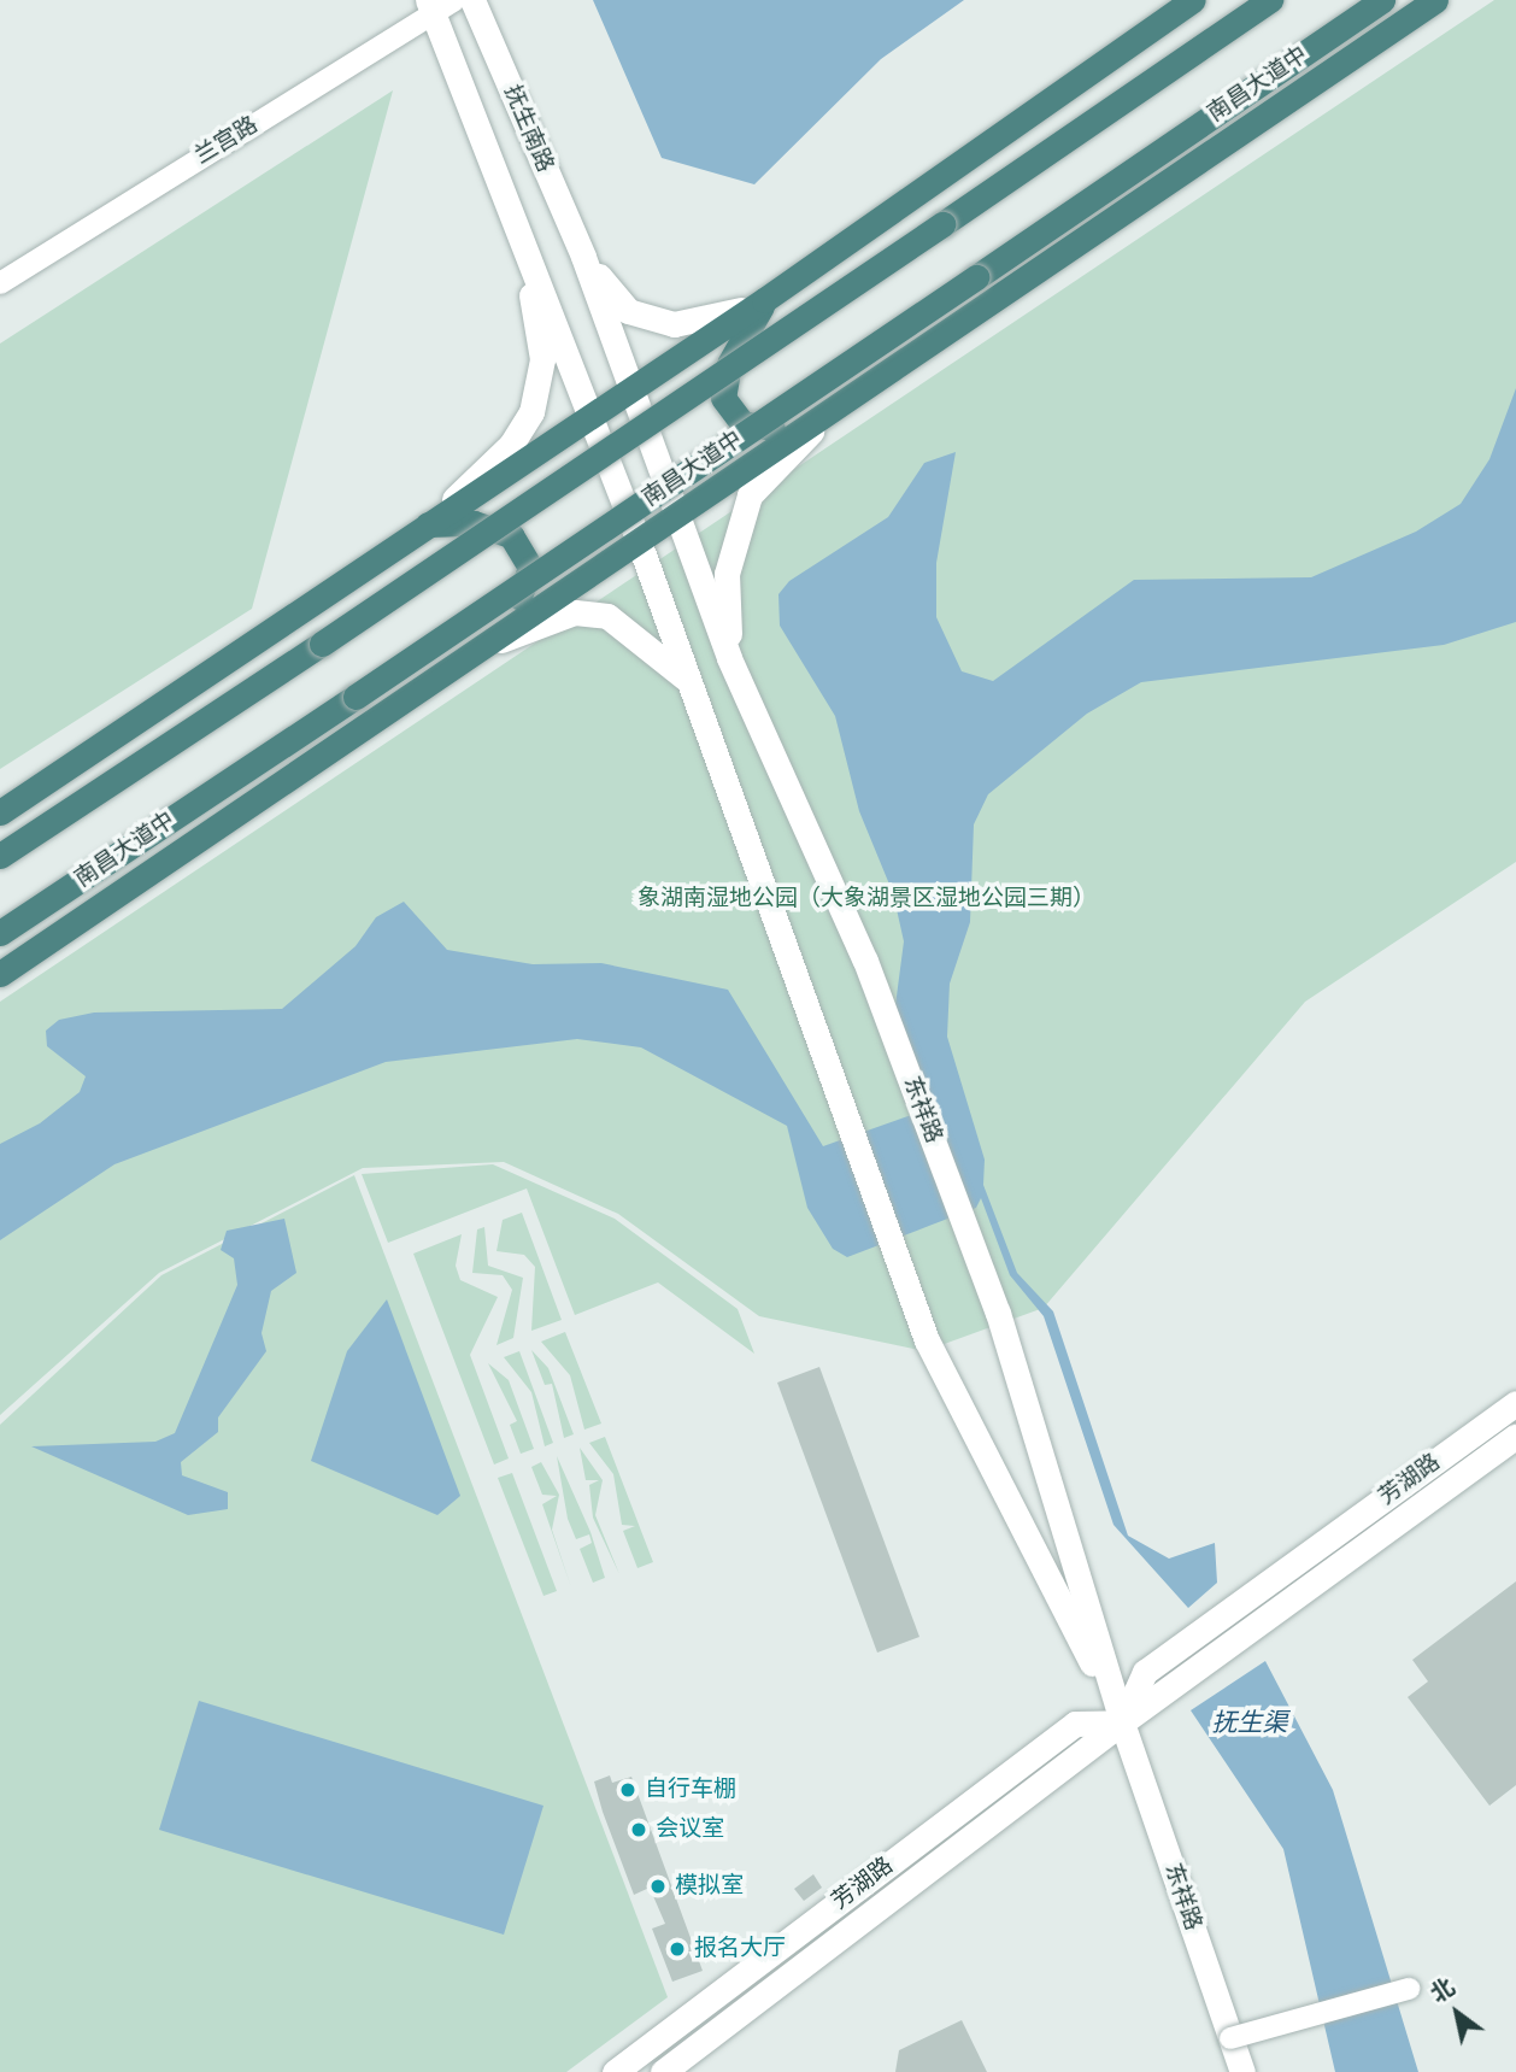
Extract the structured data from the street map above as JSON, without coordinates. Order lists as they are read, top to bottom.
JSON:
{
  "streets": {
    "highway": ["南昌大道中"],
    "main road": ["抚生南路", "东祥路", "芳湖路"],
    "street": ["兰宫路"]
  },
  "crossings": [
    ["抚生南路", "兰宫路"],
    ["抚生南路", "东祥路"],
    ["东祥路", "芳湖路"]
  ],
  "water": ["抚生渠"],
  "parks": ["象湖南湿地公园（大象湖景区湿地公园三期）"],
  "places": [
    "自行车棚",
    "会议室",
    "模拟室",
    "报名大厅"
  ],
  "north": "top left"
}
